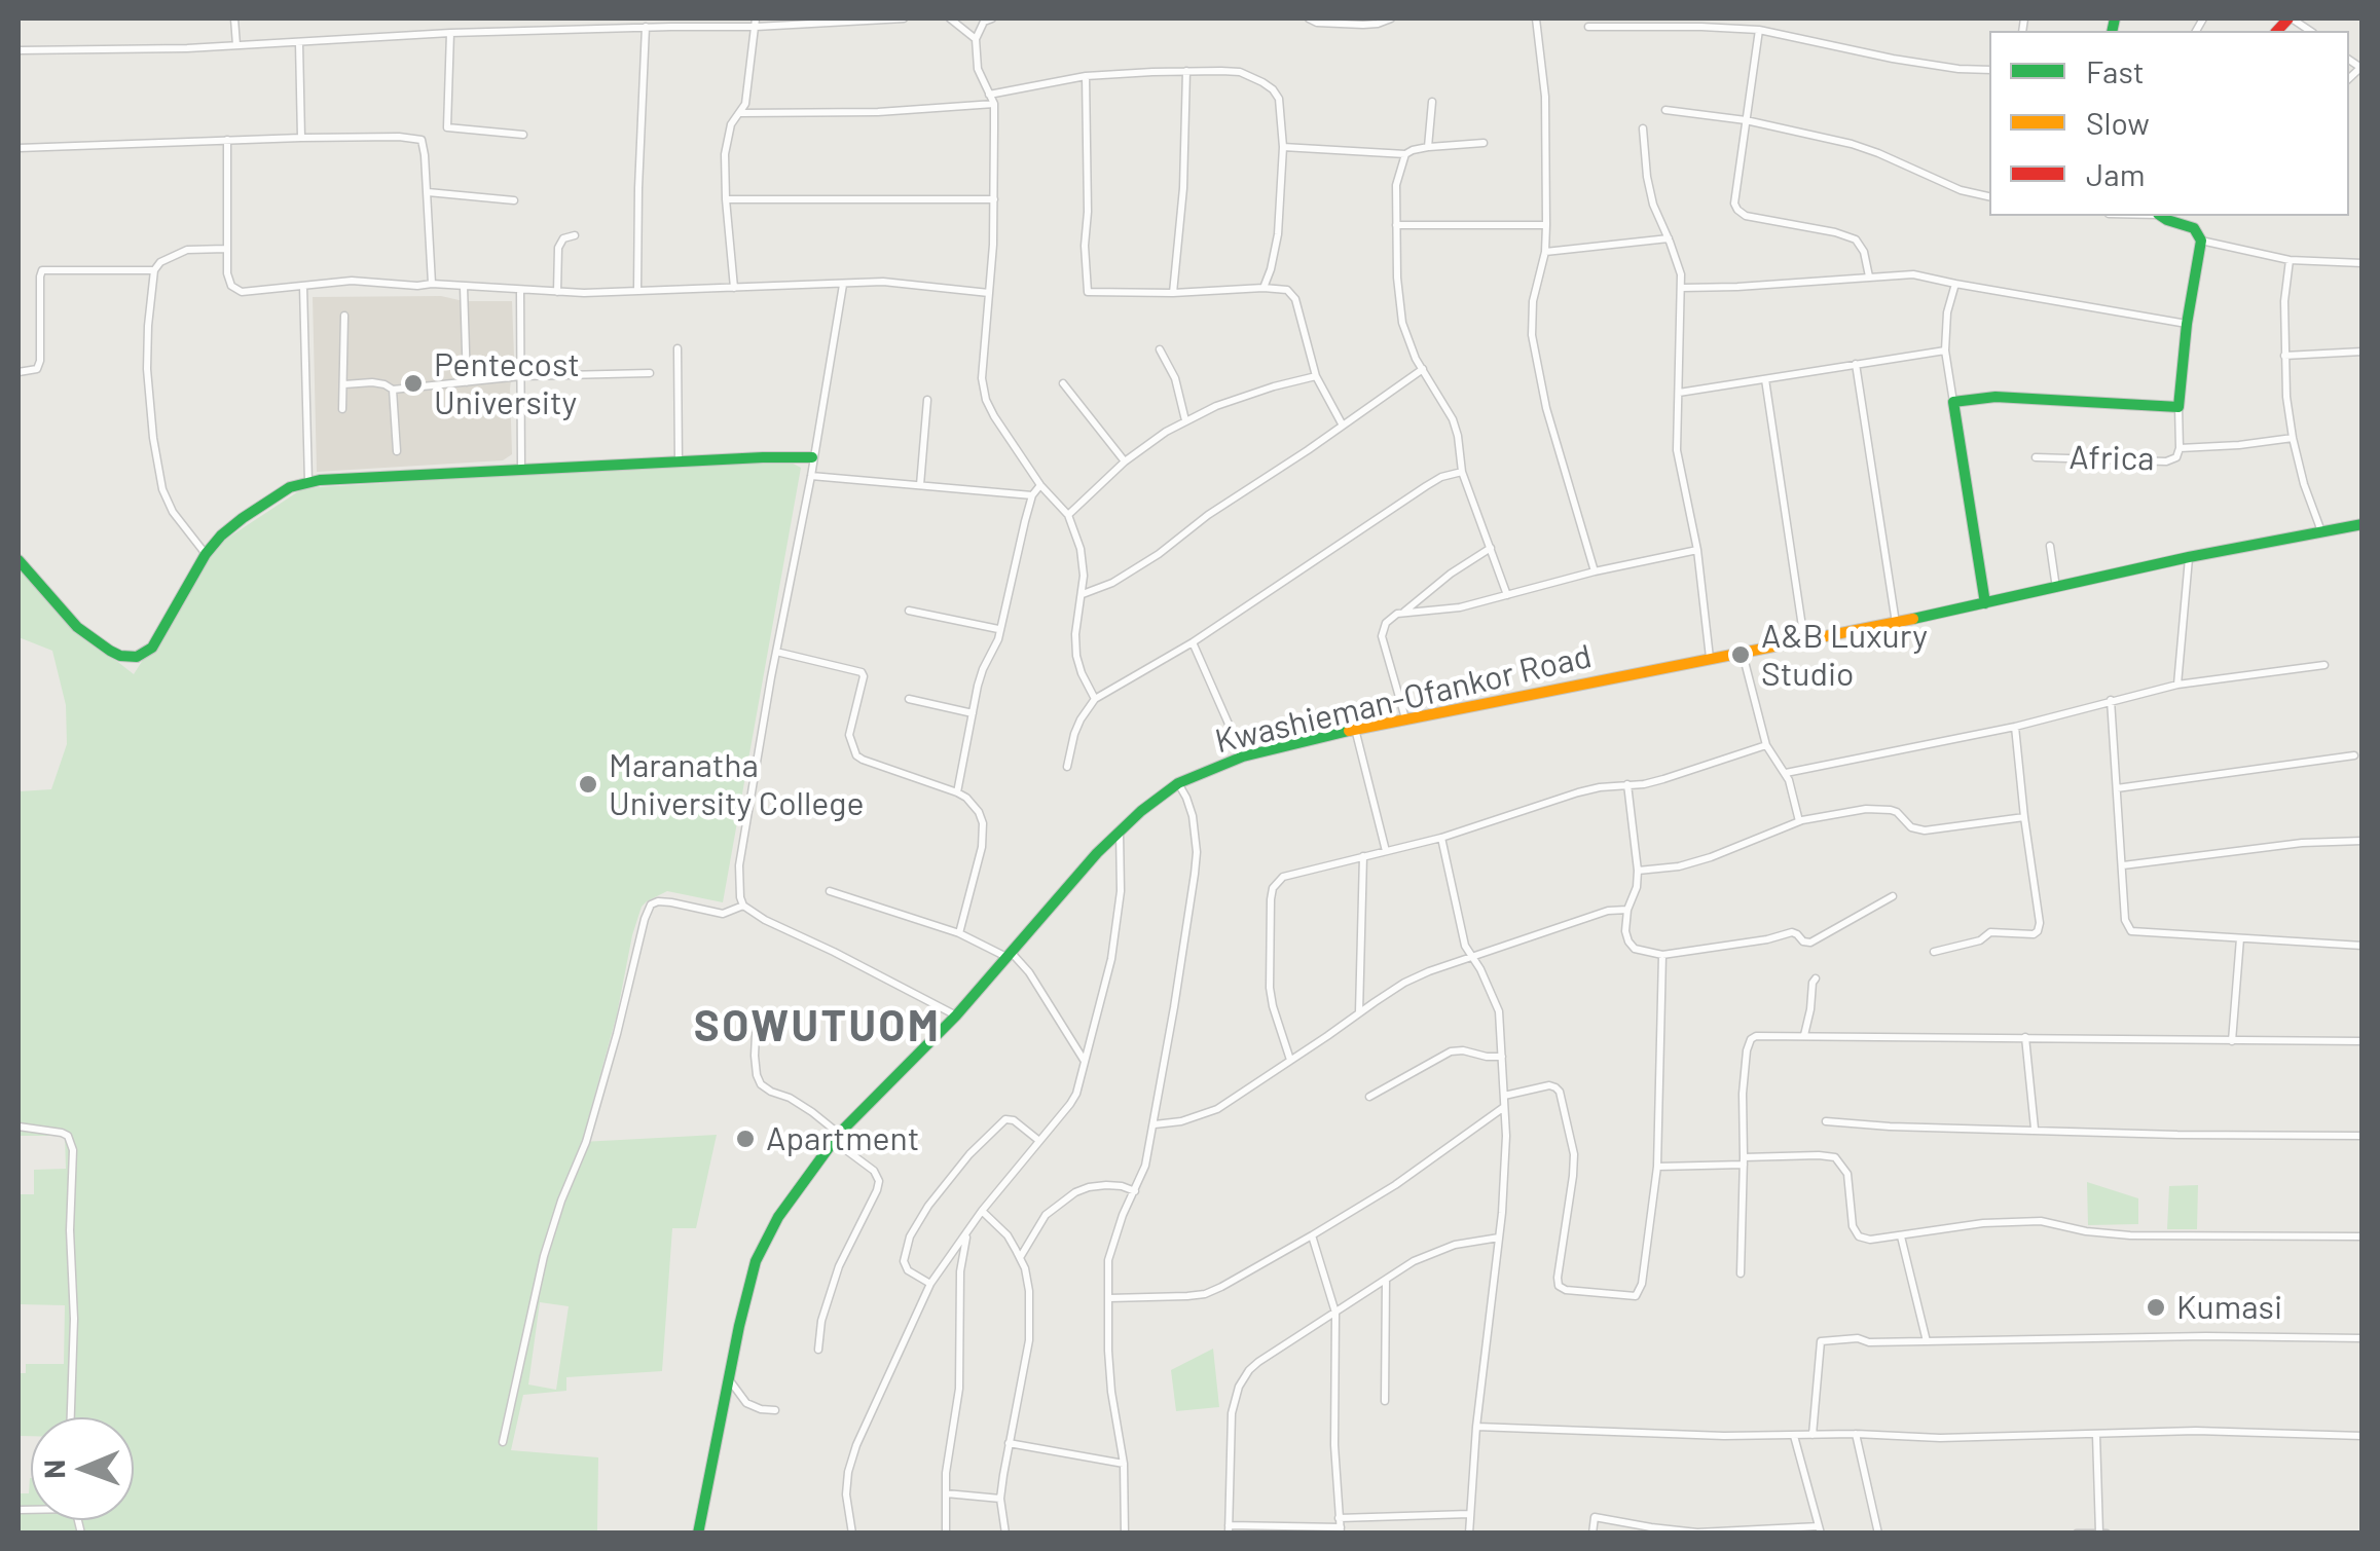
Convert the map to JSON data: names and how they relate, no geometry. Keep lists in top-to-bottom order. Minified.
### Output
{"streets":{"main road":["Kwashieman-Ofankor Road"],"street":["Africa"]},"districts":["SOWUTUOM"],"places":["Pentecost University","A&B Luxury Studio","Maranatha University College","Apartment","Kumasi"],"legend":["Fast","Slow","Jam"],"north":"left"}
